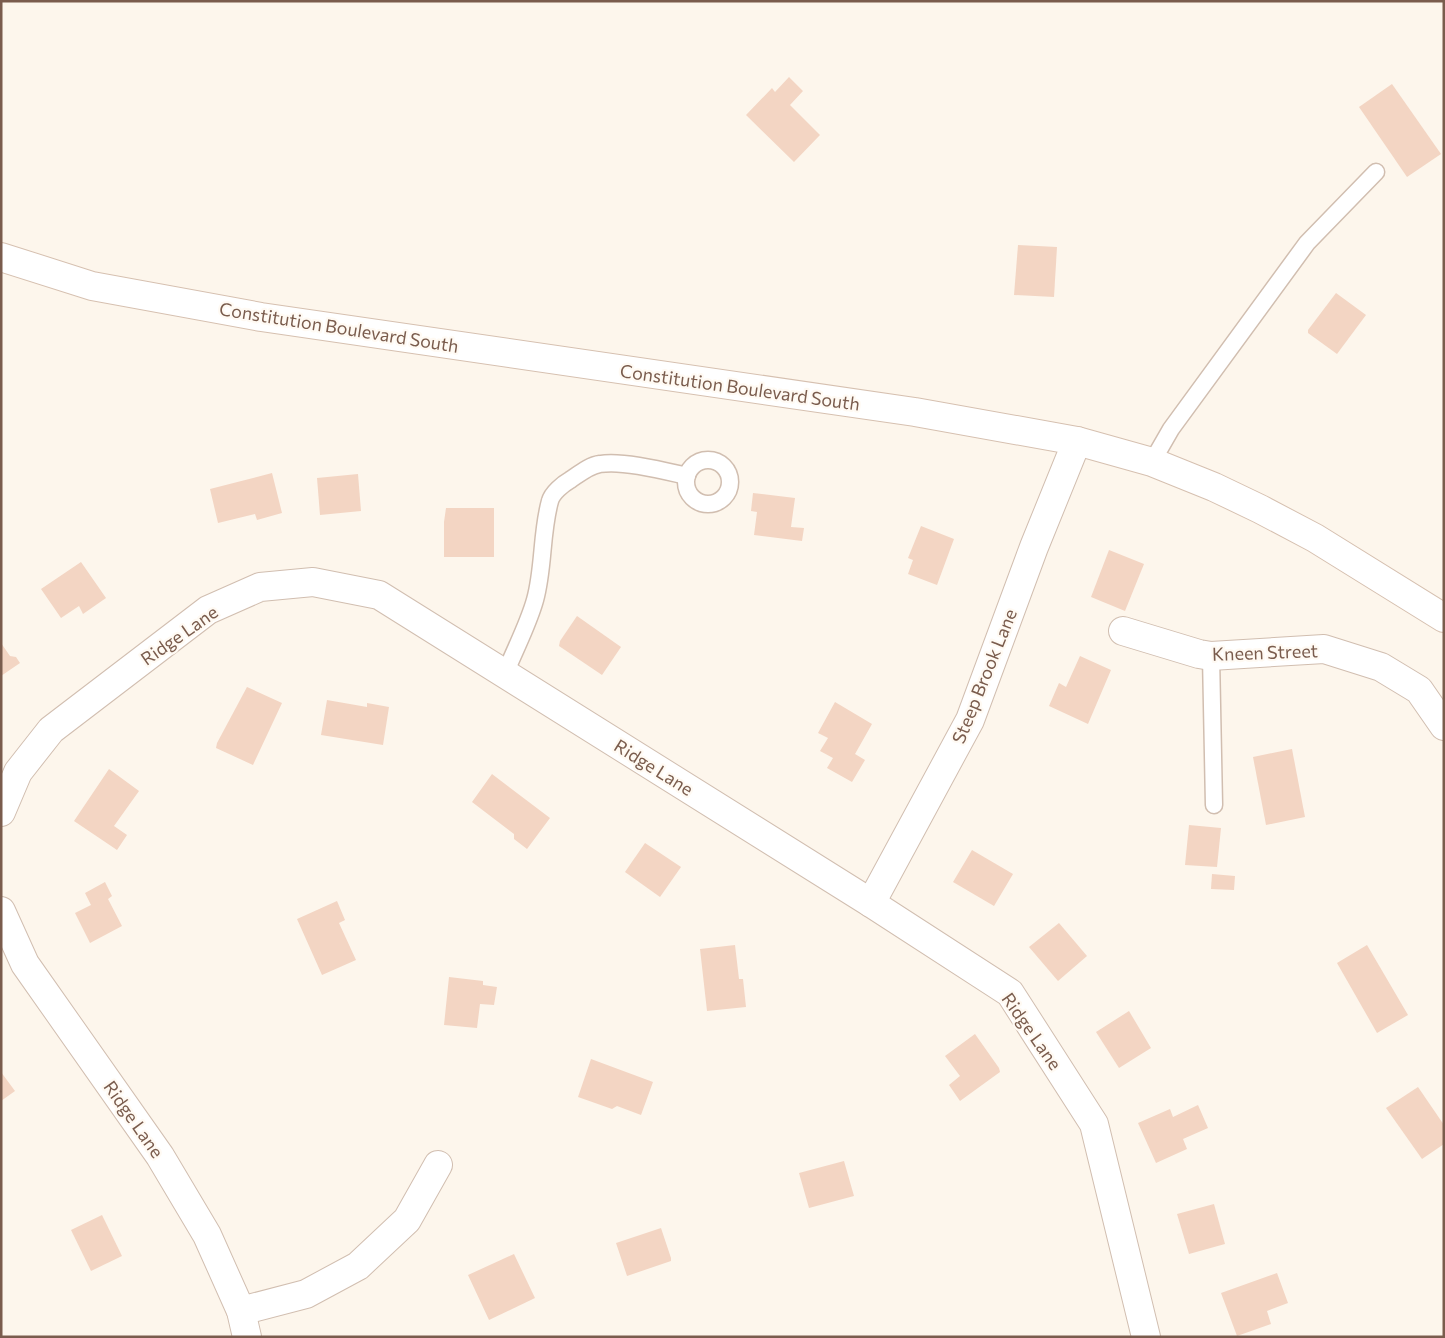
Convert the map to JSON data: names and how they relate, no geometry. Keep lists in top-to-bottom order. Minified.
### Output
{"streets":{"street":["Constitution Boulevard South","Ridge Lane","Kneen Street","Steep Brook Lane"]},"crossings":[["Constitution Boulevard South","Steep Brook Lane"],["Ridge Lane","Steep Brook Lane"]]}
